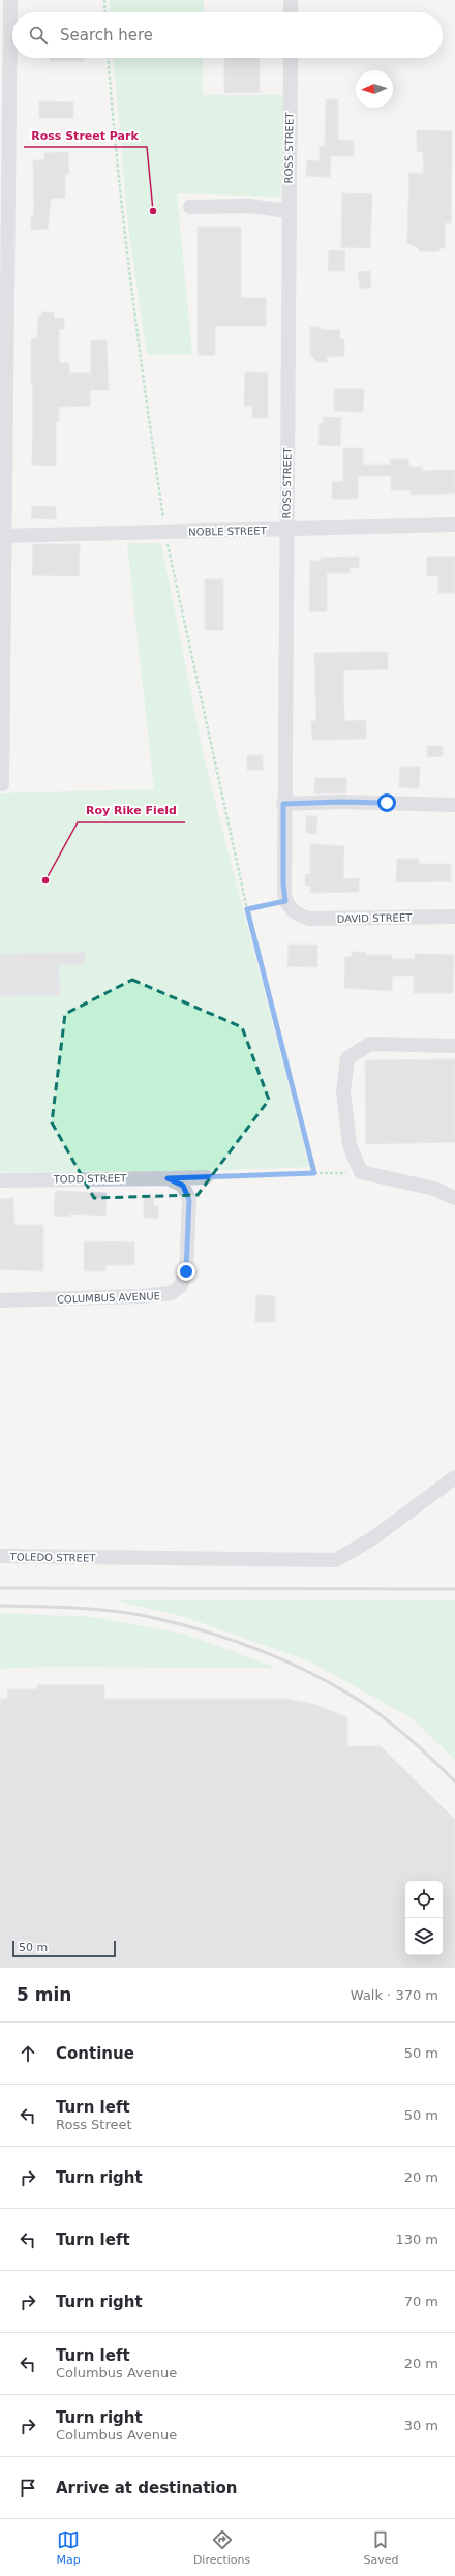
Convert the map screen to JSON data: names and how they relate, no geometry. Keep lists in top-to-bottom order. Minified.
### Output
{"streets":{"street":["ROSS STREET","NOBLE STREET","DAVID STREET","TODD STREET","COLUMBUS AVENUE","TOLEDO STREET"]},"crossings":[["ROSS STREET","NOBLE STREET"],["ROSS STREET","DAVID STREET"],["TODD STREET","COLUMBUS AVENUE"]],"places":["Ross Street Park","Roy Rike Field"],"scale_bar":"50 m","north":"left","page":{"search":"Search here","scale":"50 m","heading":["5 min","Walk · 370 m"],"list":[["Continue","50 m"],["Turn left","Ross Street","50 m"],["Turn right","20 m"],["Turn left","130 m"],["Turn right","70 m"],["Turn left","Columbus Avenue","20 m"],["Turn right","Columbus Avenue","30 m"],"Arrive at destination"],"nav":["Map","Directions","Saved"]}}
